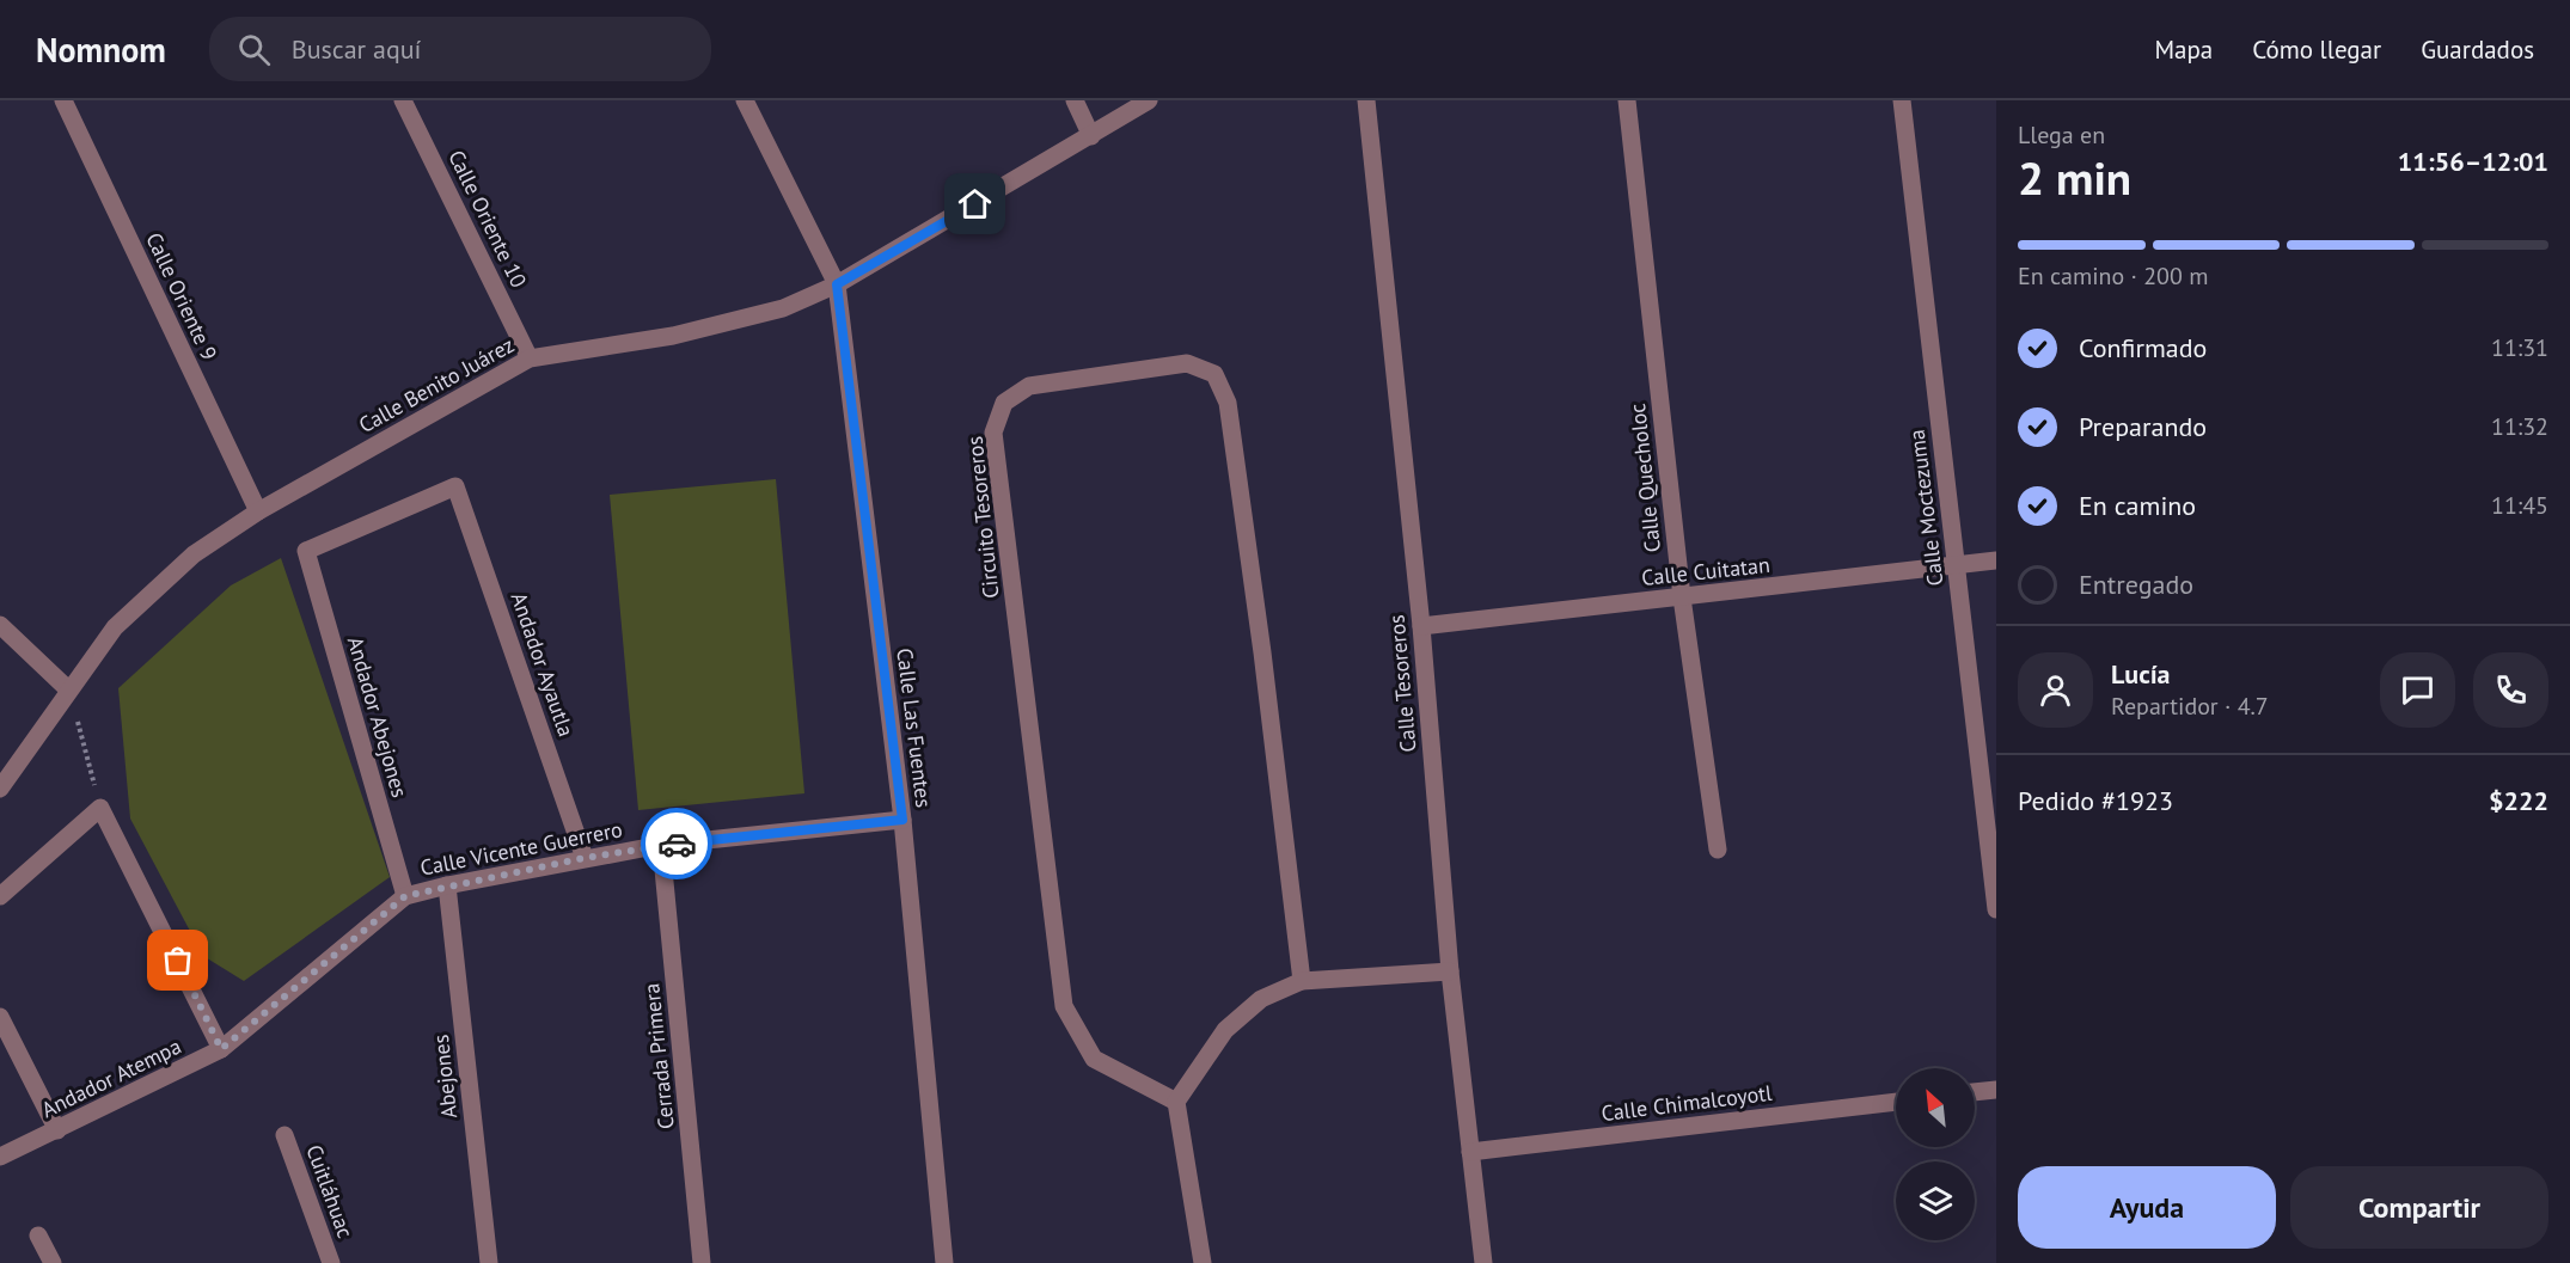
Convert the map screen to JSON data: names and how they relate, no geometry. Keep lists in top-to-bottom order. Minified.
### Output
{"streets":{"street":["Calle Oriente 10","Calle Oriente 9","Calle Benito Juárez","Calle Quecholoc","Calle Moctezuma","Circuito Tesoreros","Calle Cuitatan","Andador Ayautla","Calle Tesoreros","Andador Abejones","Calle Las Fuentes","Calle Vicente Guerrero","Cerrada Primera","Abejones","Andador Atempa","Calle Chimalcoyotl","Cuitláhuac"]},"crossings":[["Calle Oriente 10","Calle Benito Juárez"],["Calle Oriente 9","Calle Benito Juárez"],["Calle Benito Juárez","Calle Las Fuentes"],["Calle Quecholoc","Calle Cuitatan"],["Calle Moctezuma","Calle Cuitatan"],["Calle Cuitatan","Calle Tesoreros"],["Andador Ayautla","Andador Abejones"],["Andador Ayautla","Calle Vicente Guerrero"],["Calle Tesoreros","Calle Chimalcoyotl"],["Andador Abejones","Calle Vicente Guerrero"],["Andador Abejones","Andador Atempa"],["Calle Las Fuentes","Calle Vicente Guerrero"],["Calle Vicente Guerrero","Cerrada Primera"],["Calle Vicente Guerrero","Abejones"],["Calle Vicente Guerrero","Andador Atempa"]],"north":"top left","page":{"header":"Nomnom","search":"Buscar aquí","nav":["Mapa","Cómo llegar","Guardados"],"heading":["2 min","Llega en","11:56–12:01"],"panel":["Lucía","Repartidor · 4.7","Pedido #1923","$222"],"bar":"En camino · 200 m","list":[["Confirmado","11:31"],["Preparando","11:32"],["En camino","11:45"],"Entregado"],"buttons":["Ayuda","Compartir"]}}
